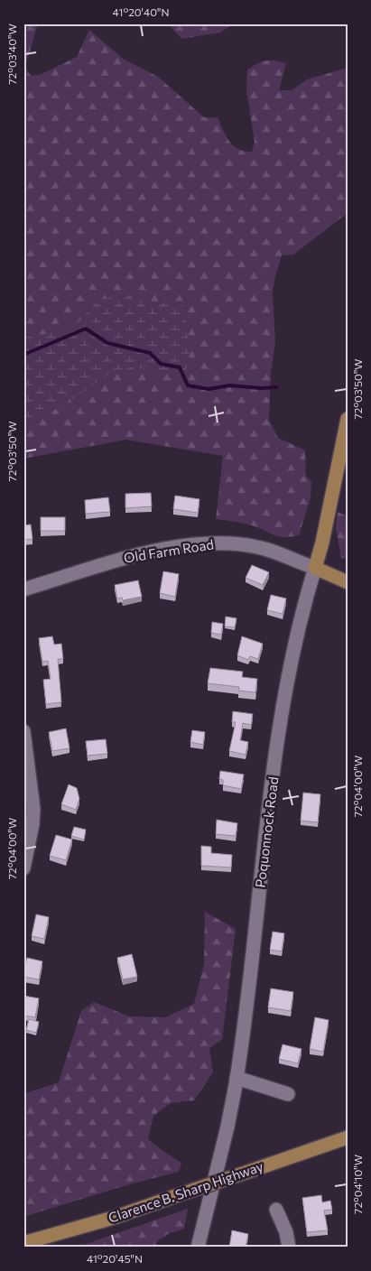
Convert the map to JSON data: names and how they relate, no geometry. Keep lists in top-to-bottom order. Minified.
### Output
{"streets":{"main road":["Poquonnock Road","Clarence B. Sharp Highway"],"street":["Old Farm Road"]},"crossings":[["Old Farm Road","Poquonnock Road"]],"coordinates":["41°20'40\"N","72°03'40\"W","72°03'50\"W","72°04'00\"W","72°04'10\"W","41°20'45\"N"]}
